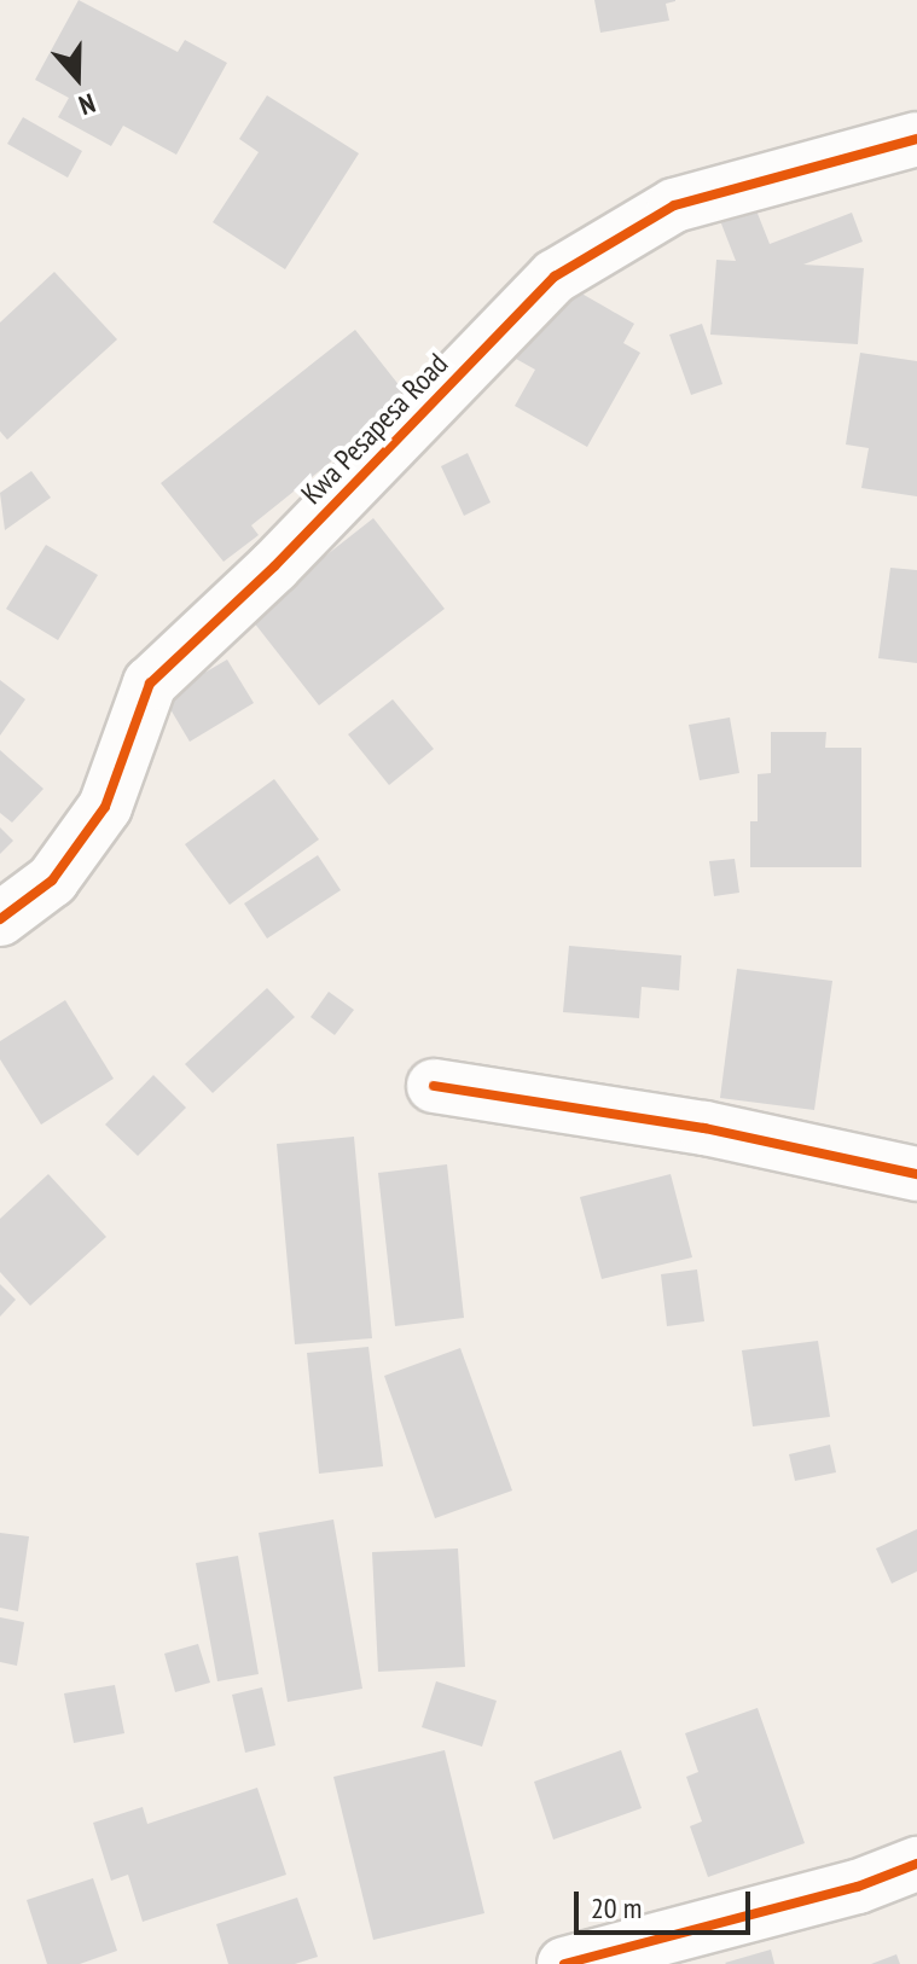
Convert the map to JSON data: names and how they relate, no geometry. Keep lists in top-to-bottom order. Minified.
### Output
{"streets":{"street":["Kwa Pesapesa Road"]},"scale_bar":"20 m","north":"bottom"}
